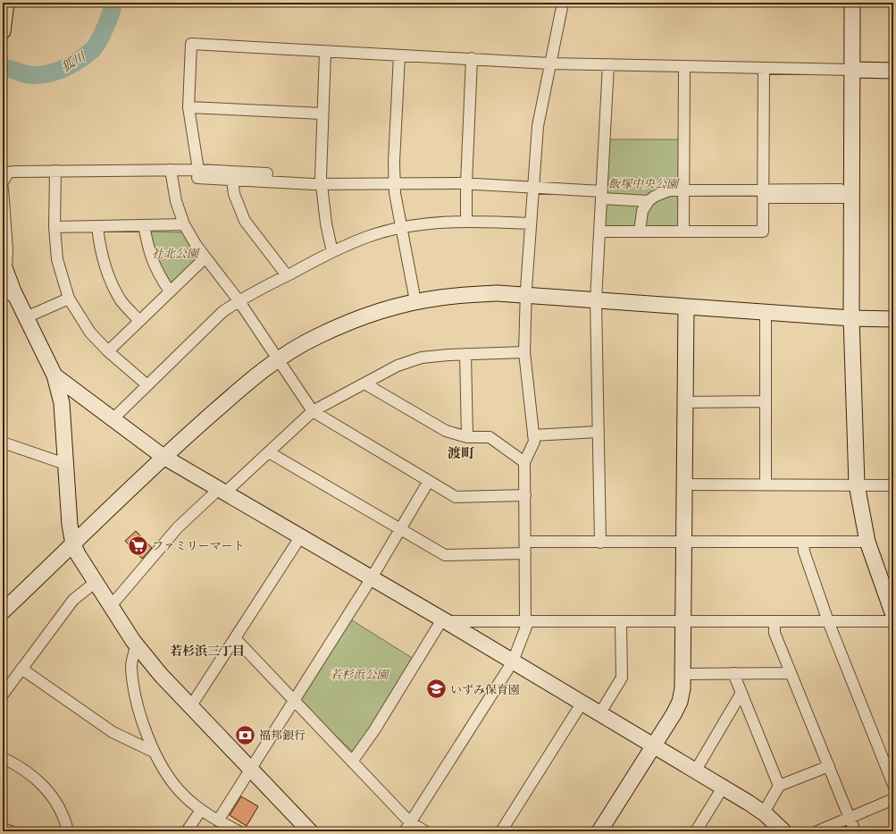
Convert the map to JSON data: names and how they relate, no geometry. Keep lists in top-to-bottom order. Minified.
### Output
{"districts":["渡町","若杉浜三丁目"],"water":["狐川"],"parks":["飯塚中央公園","社北公園","若杉浜公園"],"places":{"supermarket":["ファミリーマート"],"school or university":["いずみ保育園"],"bank":["福邦銀行"]}}
